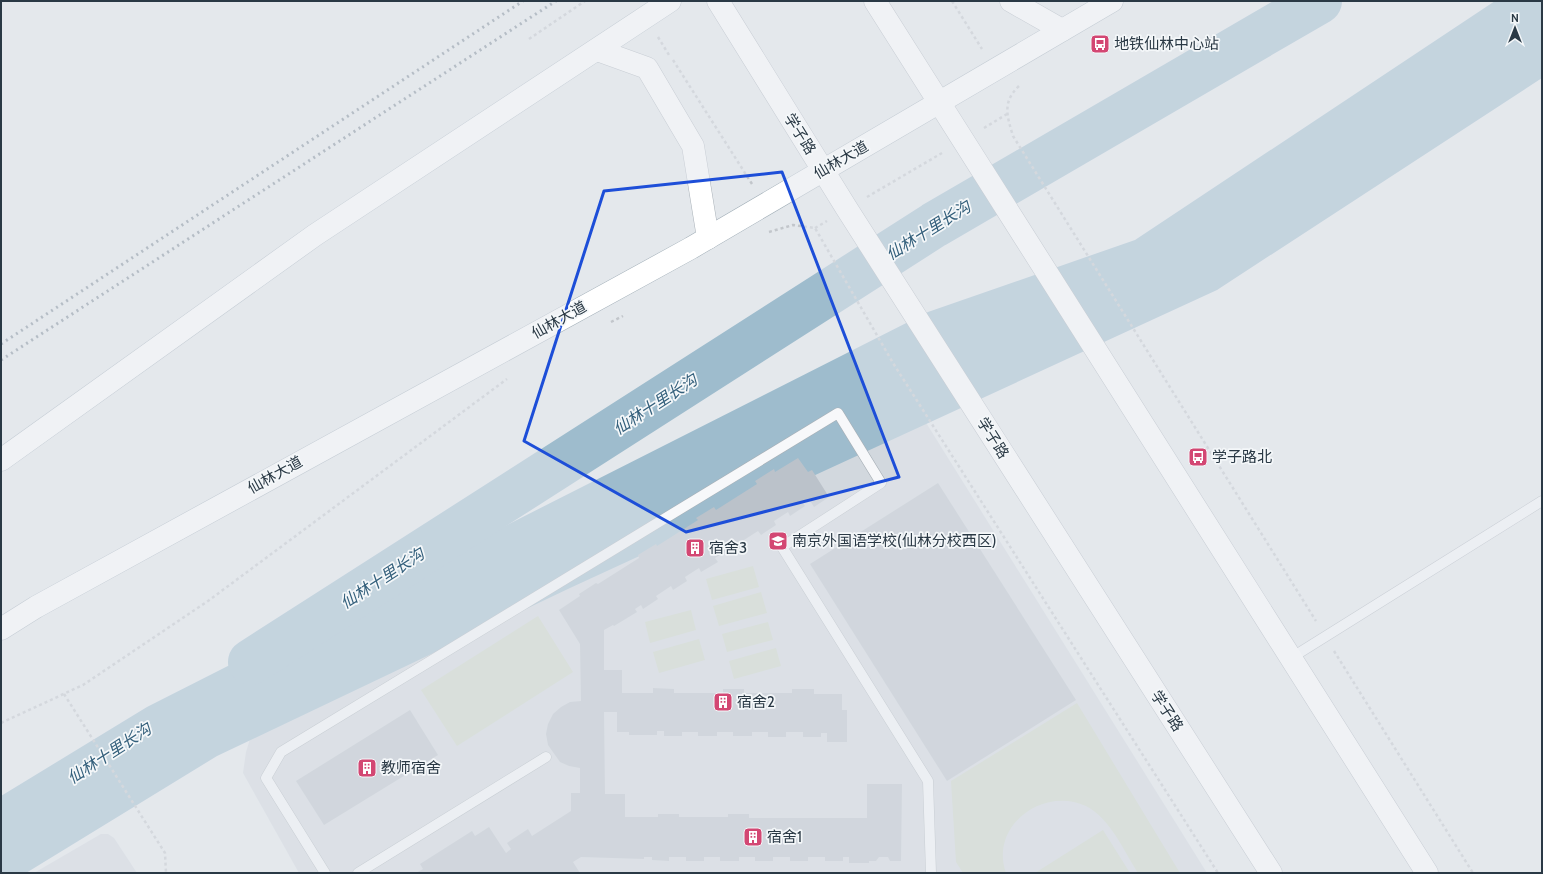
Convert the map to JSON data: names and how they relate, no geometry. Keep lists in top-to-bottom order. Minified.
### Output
{"streets":{"main road":["学子路","仙林大道"]},"crossings":[["学子路","仙林大道"]],"water":["仙林十里长沟"],"places":{"bus stop":["地铁仙林中心站","学子路北"],"school or university":["南京外国语学校(仙林分校西区)"],"building":["宿舍3","宿舍2","教师宿舍","宿舍1"]},"north":"top"}
